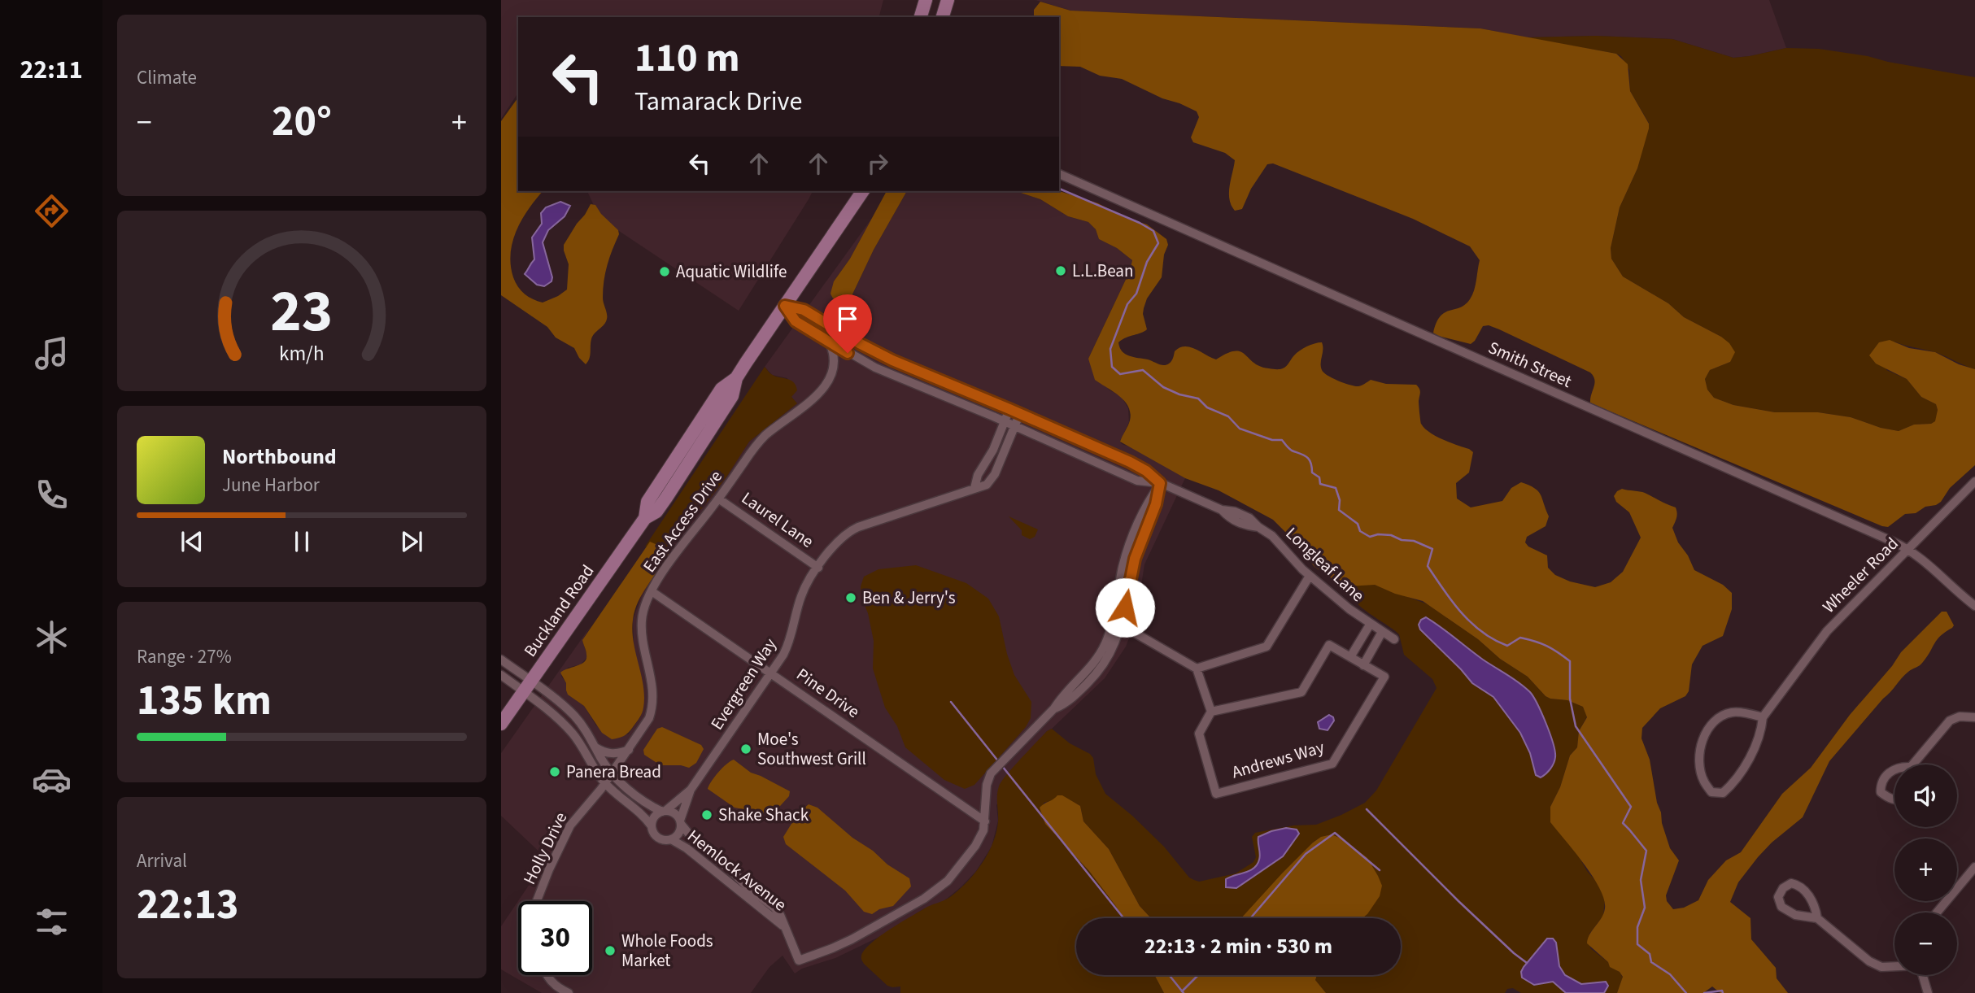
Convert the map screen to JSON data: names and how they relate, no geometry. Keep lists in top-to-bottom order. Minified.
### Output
{"streets":{"main road":["Buckland Road"],"street":["Smith Street","Laurel Lane","East Access Drive","Longleaf Lane","Wheeler Road","Evergreen Way","Pine Drive","Andrews Way","Holly Drive","Hemlock Avenue"]},"crossings":[["Smith Street","Wheeler Road"],["Laurel Lane","East Access Drive"],["Laurel Lane","Evergreen Way"],["East Access Drive","Pine Drive"],["East Access Drive","Holly Drive"],["Longleaf Lane","Andrews Way"],["Evergreen Way","Pine Drive"],["Evergreen Way","Hemlock Avenue"],["Pine Drive","Hemlock Avenue"]],"places":["L.L.Bean","Aquatic Wildlife","Ben & Jerry's","Moe's Southwest Grill","Panera Bread","Shake Shack","Whole Foods Market"],"page":{"tabs":"22:11","tile":["Climate",["Range · 27%","135 km"],["Arrival","22:13"]],"turn":["110 m","Tamarack Drive"],"heat":["−","20°","+"],"song":["Northbound","June Harbor"],"map_buttons":["+","−"],"limit":"30","trip":"22:13 · 2 min · 530 m","gauge":["23","km/h"]}}
